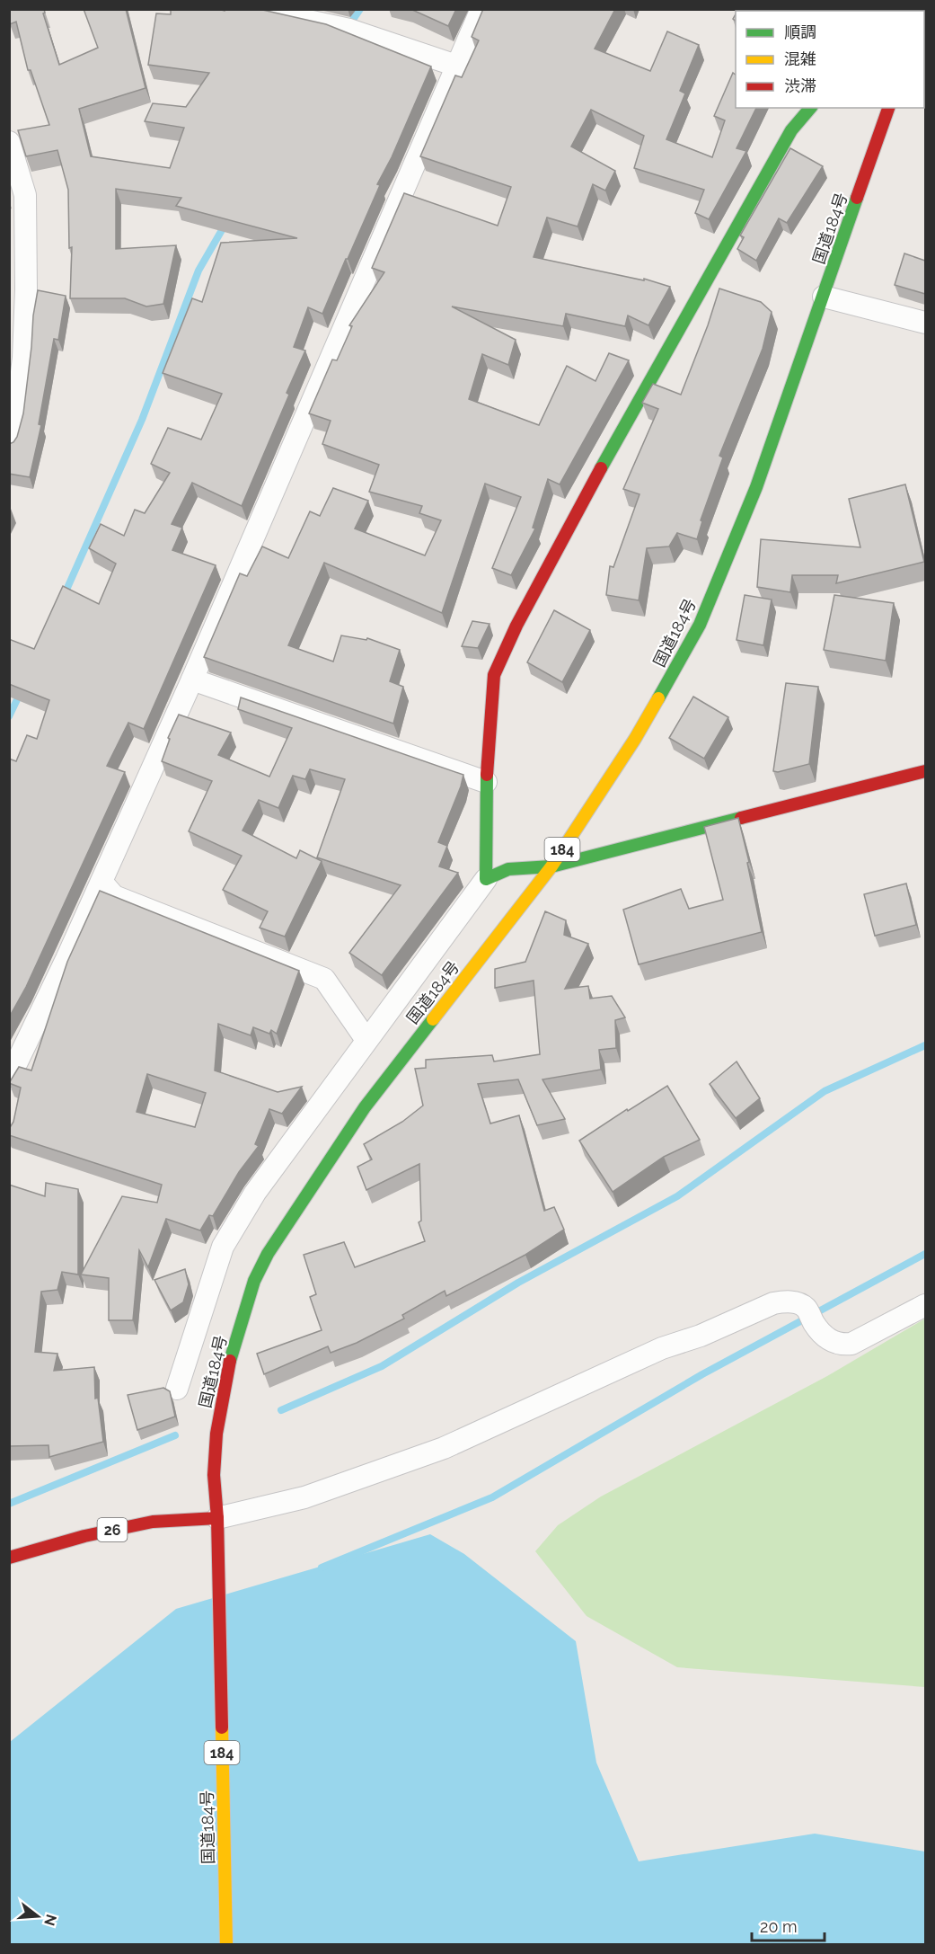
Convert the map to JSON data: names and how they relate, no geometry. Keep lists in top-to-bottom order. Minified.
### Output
{"streets":{"main road":["国道184号","184","26"]},"crossings":[["国道184号","26"]],"legend":["順調","混雑","渋滞"],"scale_bar":"20 m","north":"right"}
